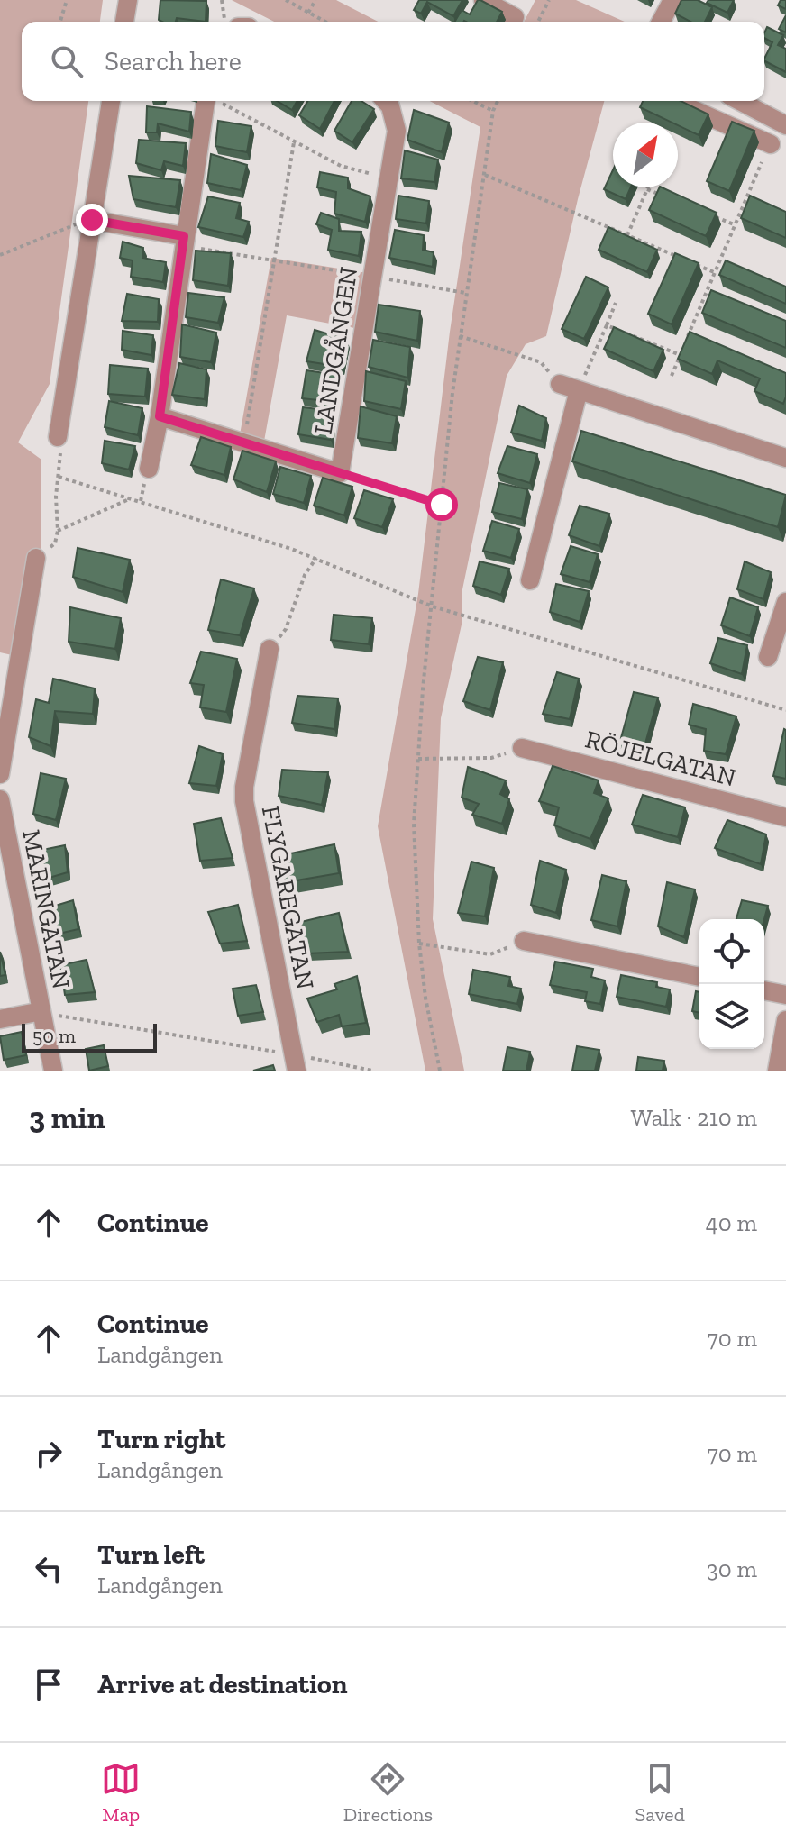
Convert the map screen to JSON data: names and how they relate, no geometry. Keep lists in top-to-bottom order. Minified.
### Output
{"streets":{"street":["LANDGÅNGEN","RÖJELGATAN","FLYGAREGATAN","MARINGATAN"]},"scale_bar":"50 m","north":"top right","page":{"search":"Search here","scale":"50 m","heading":["3 min","Walk · 210 m"],"list":[["Continue","40 m"],["Continue","Landgången","70 m"],["Turn right","Landgången","70 m"],["Turn left","Landgången","30 m"],"Arrive at destination"],"nav":["Map","Directions","Saved"]}}
